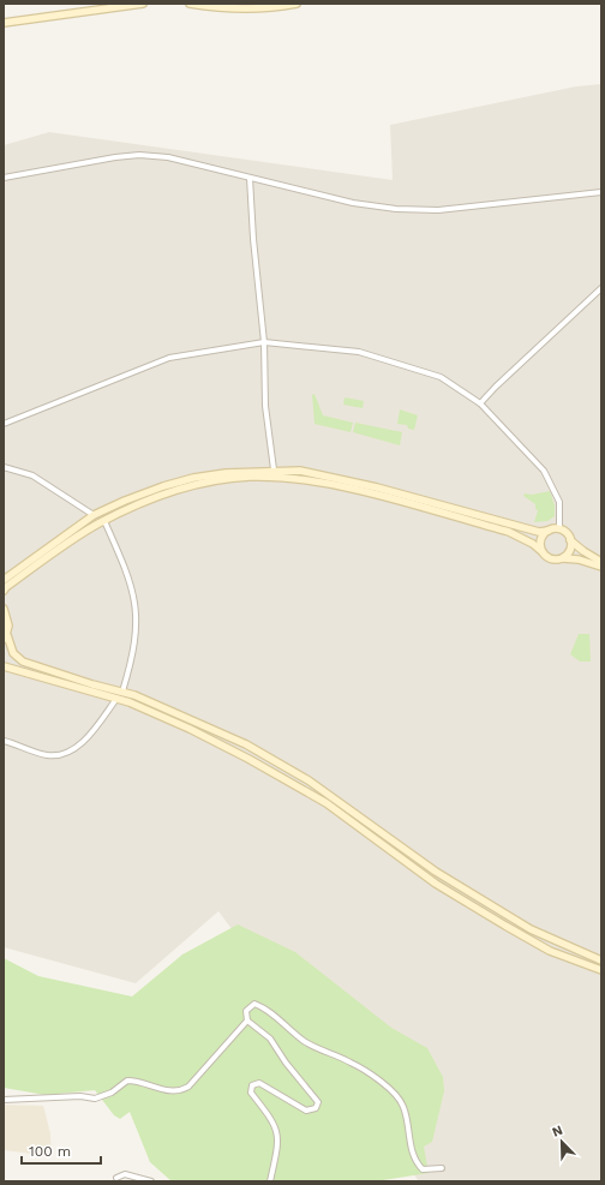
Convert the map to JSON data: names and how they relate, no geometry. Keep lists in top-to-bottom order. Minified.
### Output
{"scale_bar":"100 m","north":"top left"}
